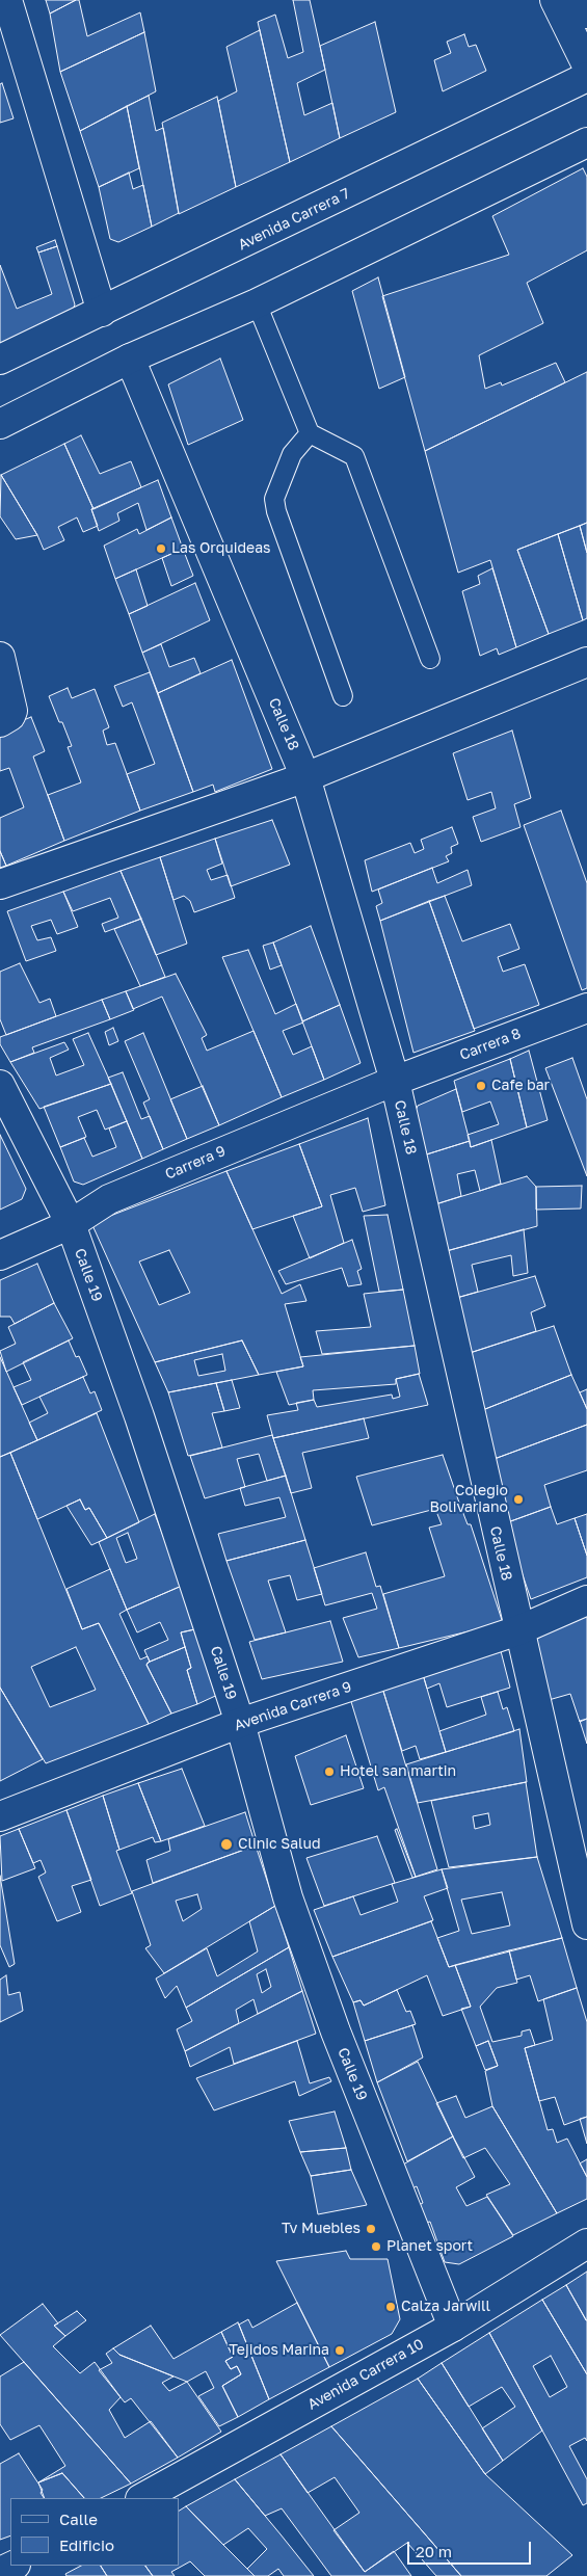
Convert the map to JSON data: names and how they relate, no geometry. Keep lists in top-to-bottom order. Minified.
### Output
{"streets":{"street":["Avenida Carrera 7","Calle 18","Carrera 8","Carrera 9","Calle 19","Avenida Carrera 9","Avenida Carrera 10"]},"crossings":[["Calle 18","Carrera 8"],["Calle 18","Carrera 9"],["Calle 18","Avenida Carrera 9"],["Carrera 8","Carrera 9"],["Carrera 9","Calle 19"],["Calle 19","Avenida Carrera 9"],["Calle 19","Avenida Carrera 10"]],"places":["Las Orquideas","Cafe bar","Colegio Bolivariano","Hotel san martin","Clinic Salud","Tv Muebles","Planet sport","Calza Jarwill","Tejidos Marina"],"legend":["Calle","Edificio"],"scale_bar":"20 m"}
